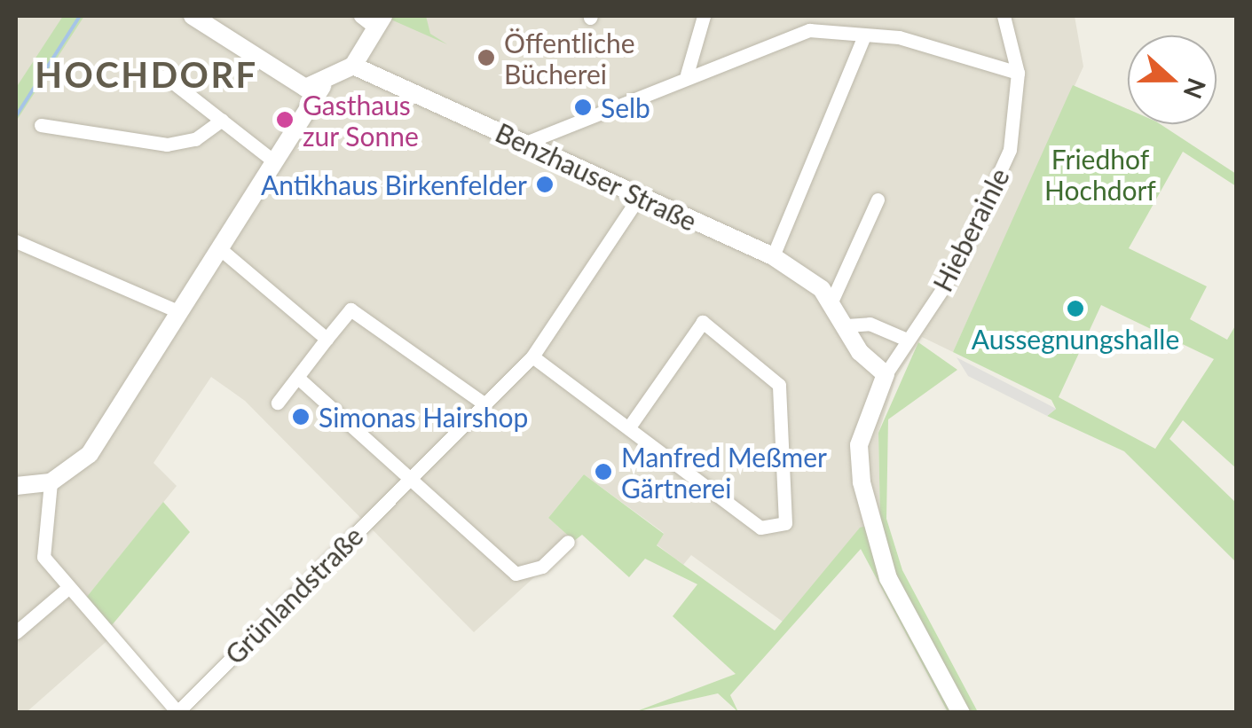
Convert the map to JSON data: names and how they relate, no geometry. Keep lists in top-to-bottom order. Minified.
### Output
{"streets":{"street":["Benzhauser Straße","Hieberainle","Grünlandstraße"]},"crossings":[["Benzhauser Straße","Hieberainle"],["Benzhauser Straße","Grünlandstraße"]],"districts":["HOCHDORF"],"parks":["Friedhof Hochdorf"],"places":["Öffentliche Bücherei","Selb","Gasthaus zur Sonne","Antikhaus Birkenfelder","Aussegnungshalle","Simonas Hairshop","Manfred Meßmer Gärtnerei"],"north":"right"}
